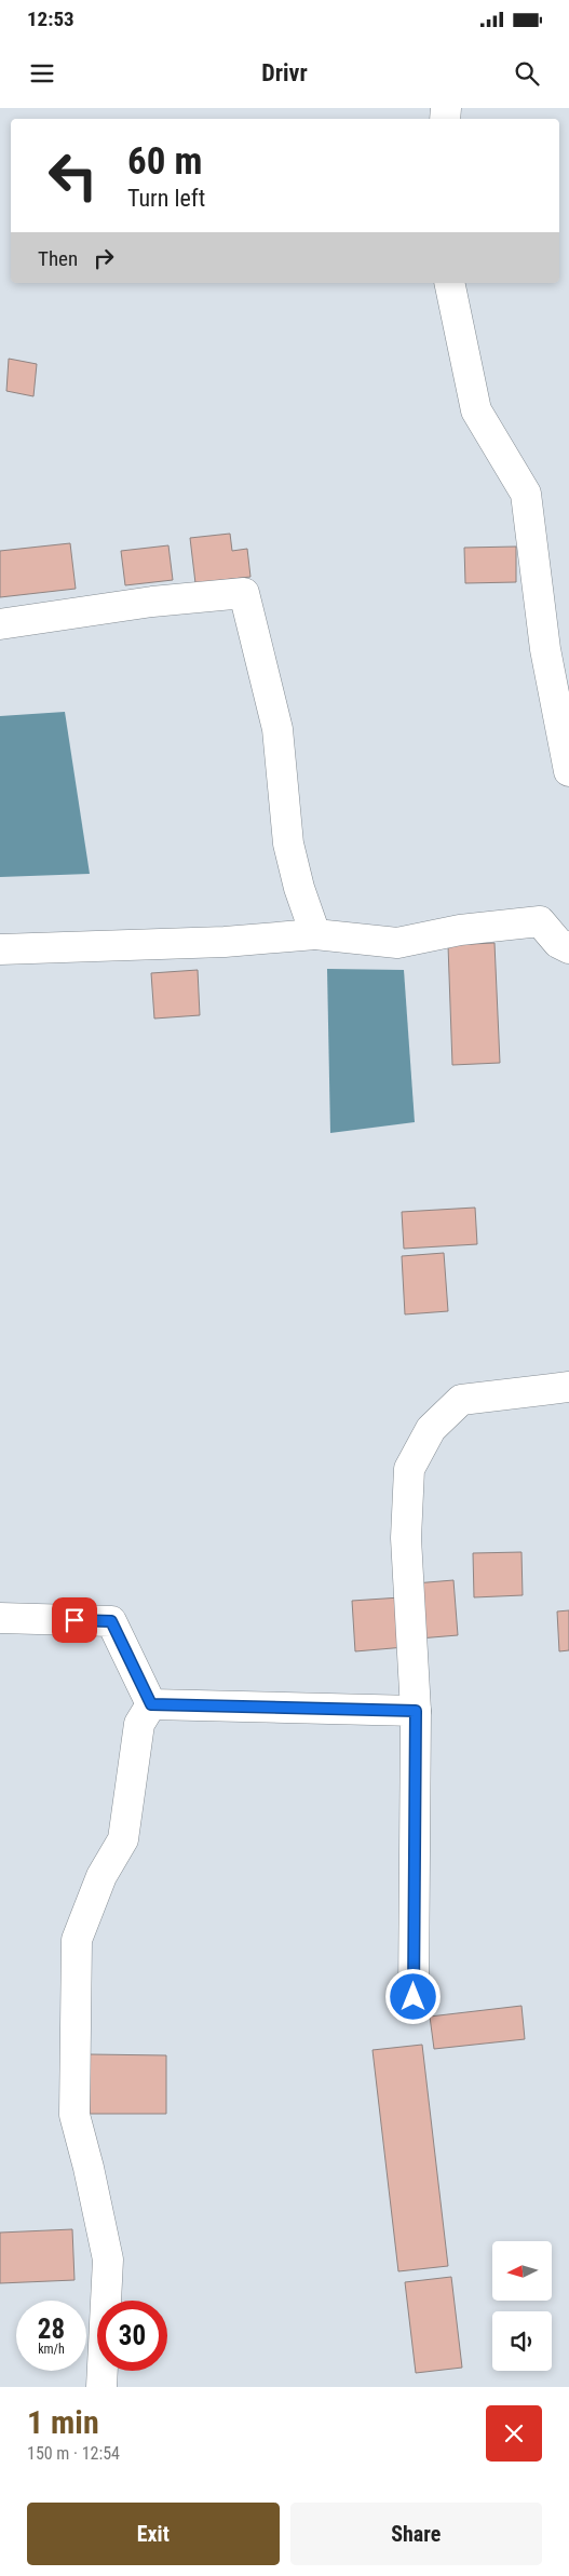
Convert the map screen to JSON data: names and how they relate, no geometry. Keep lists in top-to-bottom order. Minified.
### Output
{"north":"left","page":{"status":"12:53","header":"Drivr","turn":["60 m","Turn left"],"then":"Then","speed":"28 km/h","limit":"30","heading":["1 min","150 m · 12:54"],"buttons":["Exit","Share"]}}
